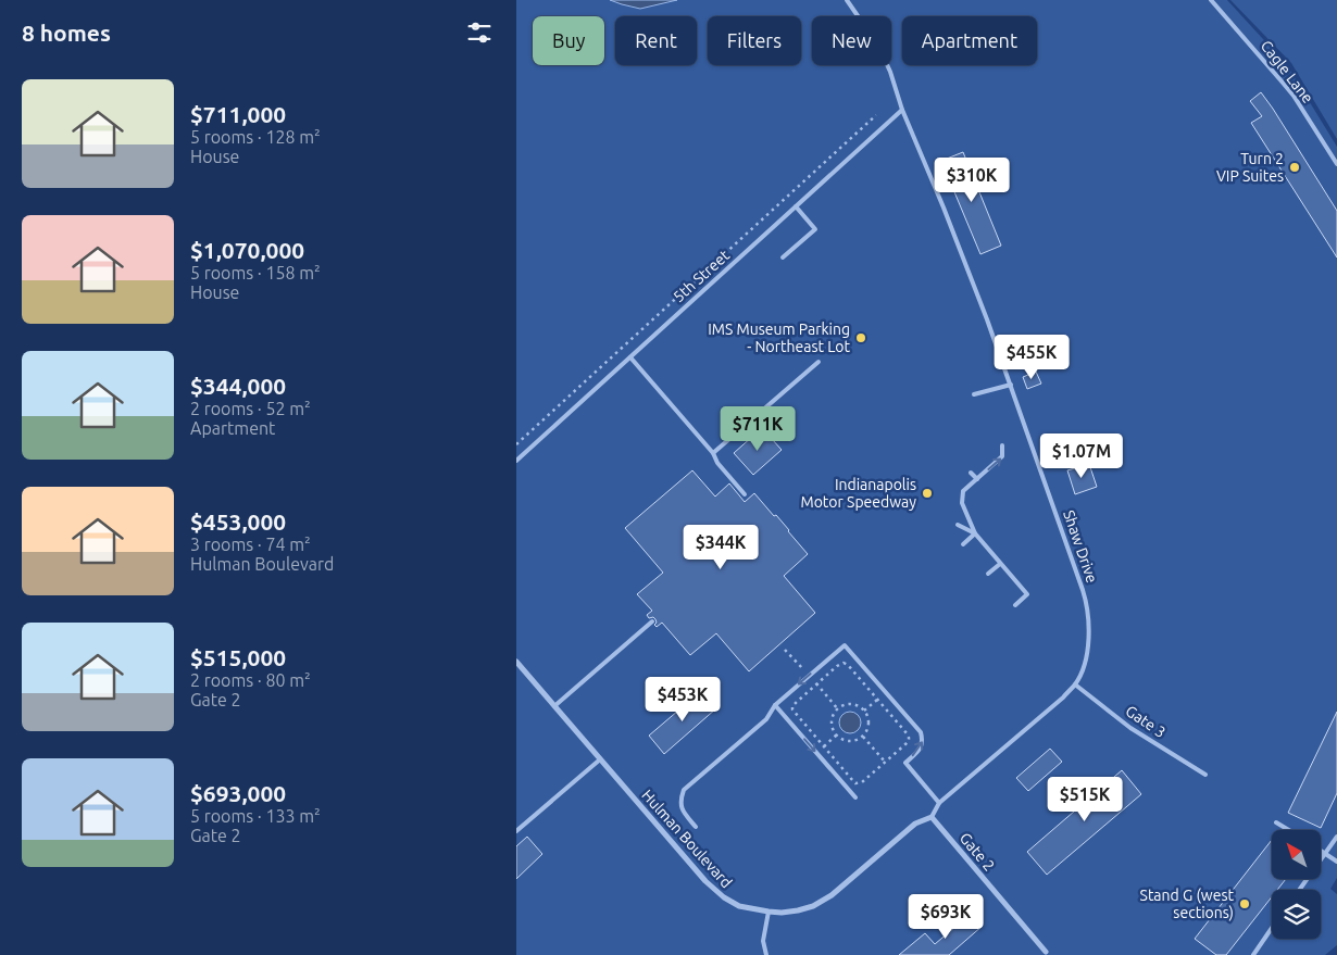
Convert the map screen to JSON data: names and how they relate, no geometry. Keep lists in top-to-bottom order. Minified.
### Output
{"streets":{"street":["Hulman Boulevard","Gate 2"],"lane":["Cagle Lane","5th Street","Shaw Drive","Gate 3"]},"crossings":[["5th Street","Shaw Drive"],["Shaw Drive","Gate 3"],["Shaw Drive","Hulman Boulevard"],["Shaw Drive","Gate 2"],["Hulman Boulevard","Gate 2"]],"places":["Turn 2 VIP Suites","IMS Museum Parking - Northeast Lot","Indianapolis Motor Speedway","Stand G (west sections)"],"north":"top left","page":{"heading":"8 homes","chip":["Buy","Rent","Filters","New","Apartment"],"list":[{"name":"$711,000","note":"5 rooms · 128 m² · House"},{"name":"$1,070,000","note":"5 rooms · 158 m² · House"},{"name":"$344,000","note":"2 rooms · 52 m² · Apartment"},{"name":"$453,000","note":"3 rooms · 74 m² · Hulman Boulevard"},{"name":"$515,000","note":"2 rooms · 80 m² · Gate 2"},{"name":"$693,000","note":"5 rooms · 133 m² · Gate 2"}],"price":["$310K","$455K","$711K","$1.07M","$344K","$453K","$515K","$693K"]}}
